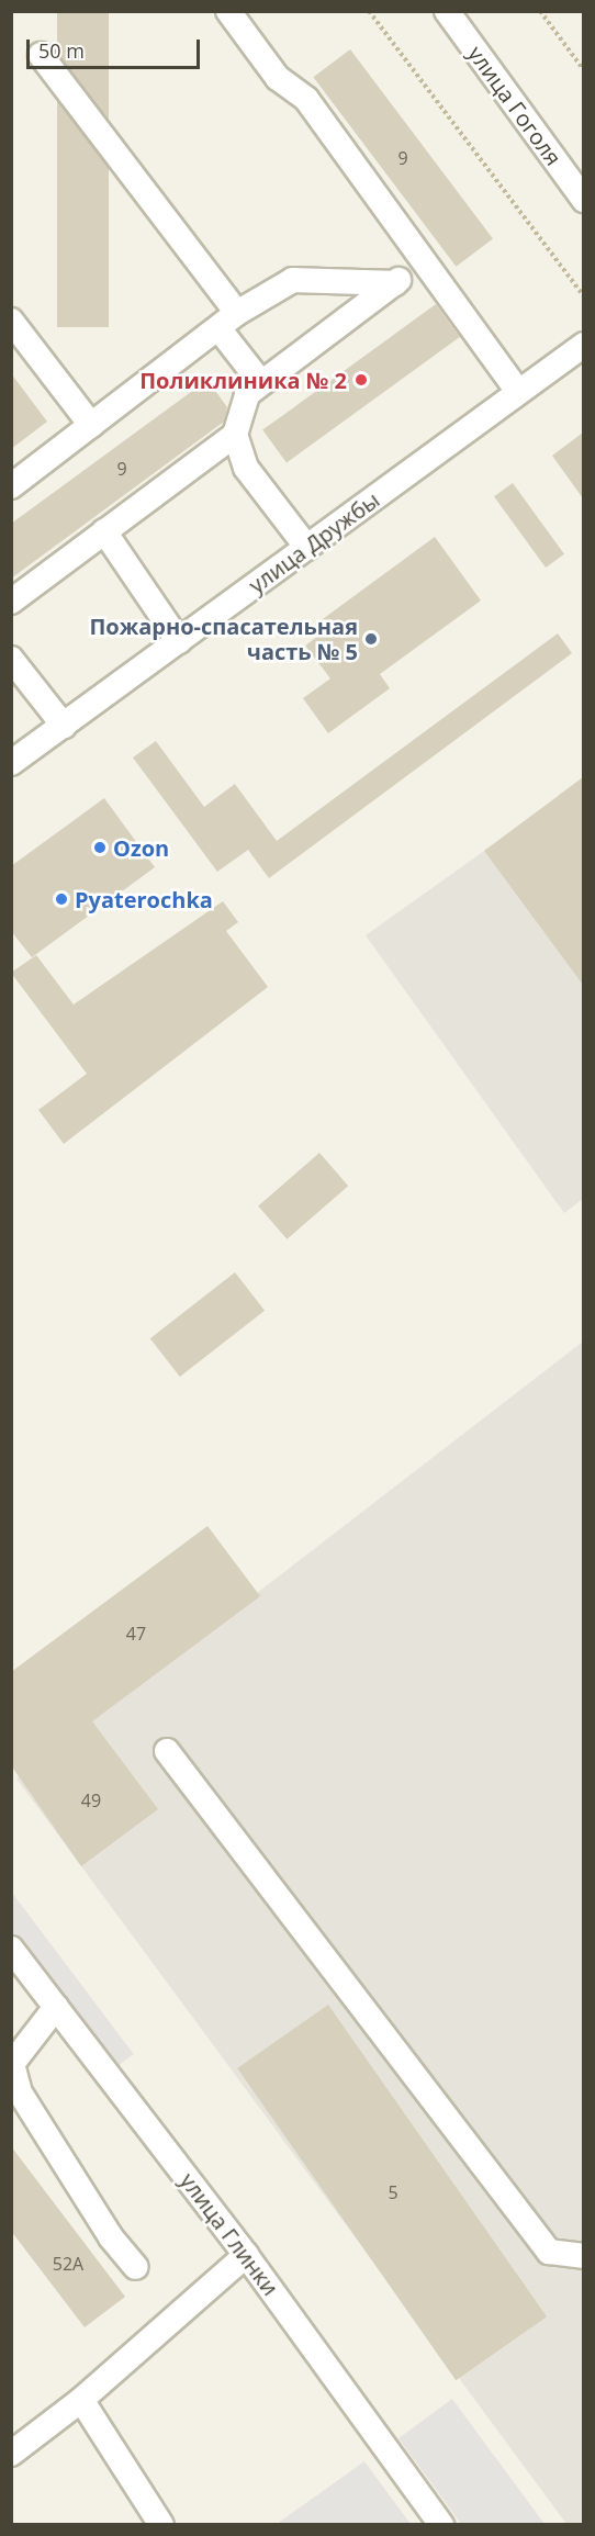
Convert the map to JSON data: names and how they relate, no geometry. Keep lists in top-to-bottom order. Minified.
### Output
{"streets":{"street":["улица Гоголя","улица Дружбы","улица Глинки"]},"places":["Поликлиника № 2","Пожарно-спасательная часть № 5","Ozon","Pyaterochka"],"house_numbers":["9","9","47","49","5","52А"],"scale_bar":"50 m"}
